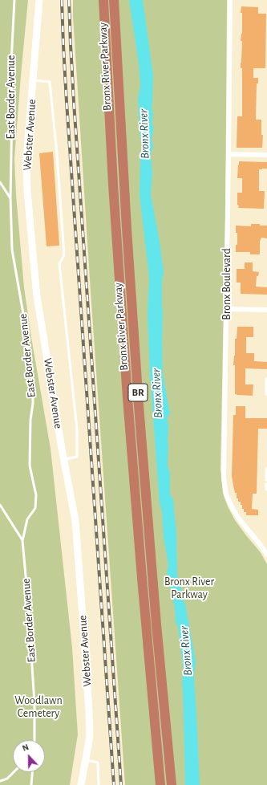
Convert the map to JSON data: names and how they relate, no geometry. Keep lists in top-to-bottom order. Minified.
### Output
{"streets":{"highway":["Bronx River Parkway","BR"],"main road":["Webster Avenue"],"street":["Bronx Boulevard"],"lane":["East Border Avenue"]},"water":["Bronx River"],"parks":["Bronx River Parkway","Woodlawn Cemetery"],"north":"top"}
